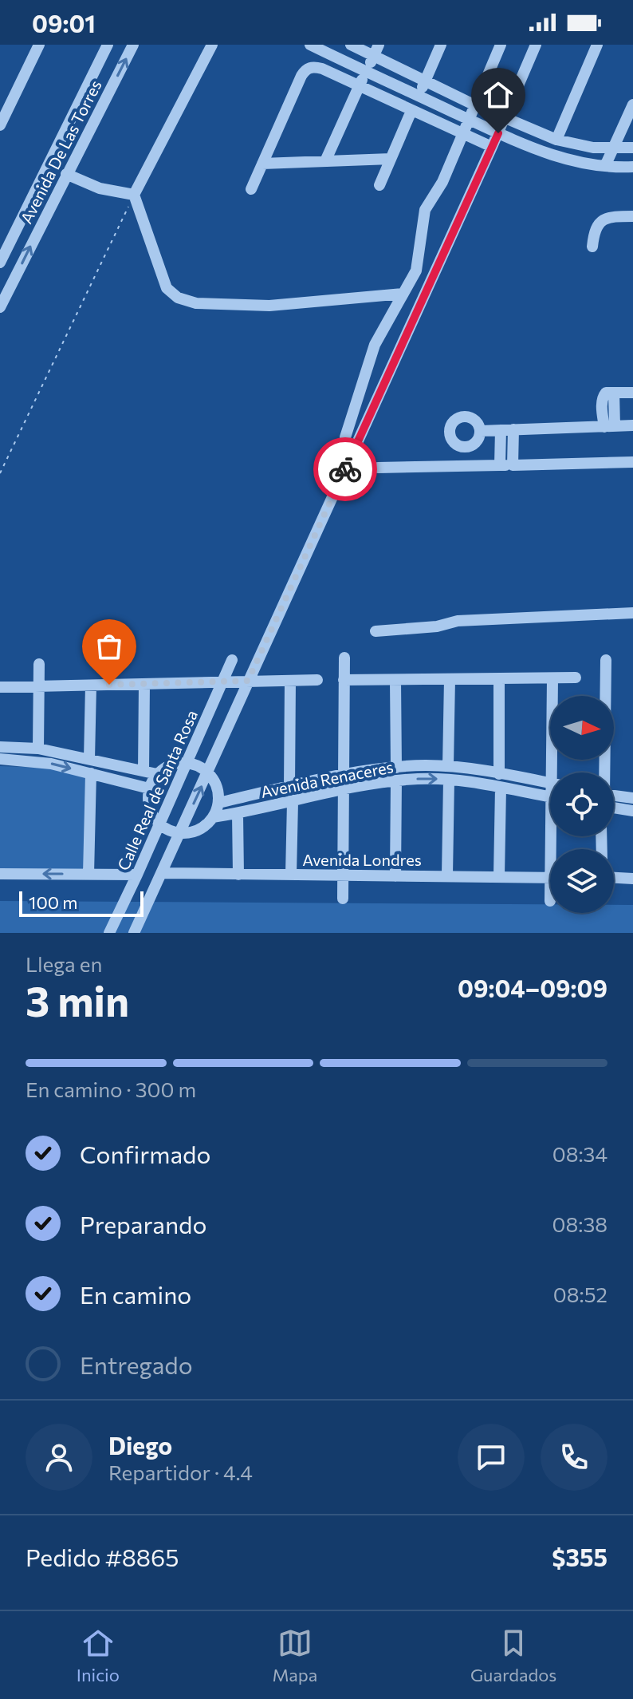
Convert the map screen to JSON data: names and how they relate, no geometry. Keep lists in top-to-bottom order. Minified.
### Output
{"streets":{"street":["Avenida De Las Torres","Avenida Renaceres","Calle Real de Santa Rosa","Avenida Londres"]},"scale_bar":"100 m","north":"right","page":{"status":"09:01","scale":"100 m","heading":["3 min","Llega en","09:04–09:09"],"panel":["Diego","Repartidor · 4.4","Pedido #8865","$355"],"bar":"En camino · 300 m","list":[["Confirmado","08:34"],["Preparando","08:38"],["En camino","08:52"],"Entregado"],"tabs":["Inicio","Mapa","Guardados"]}}
